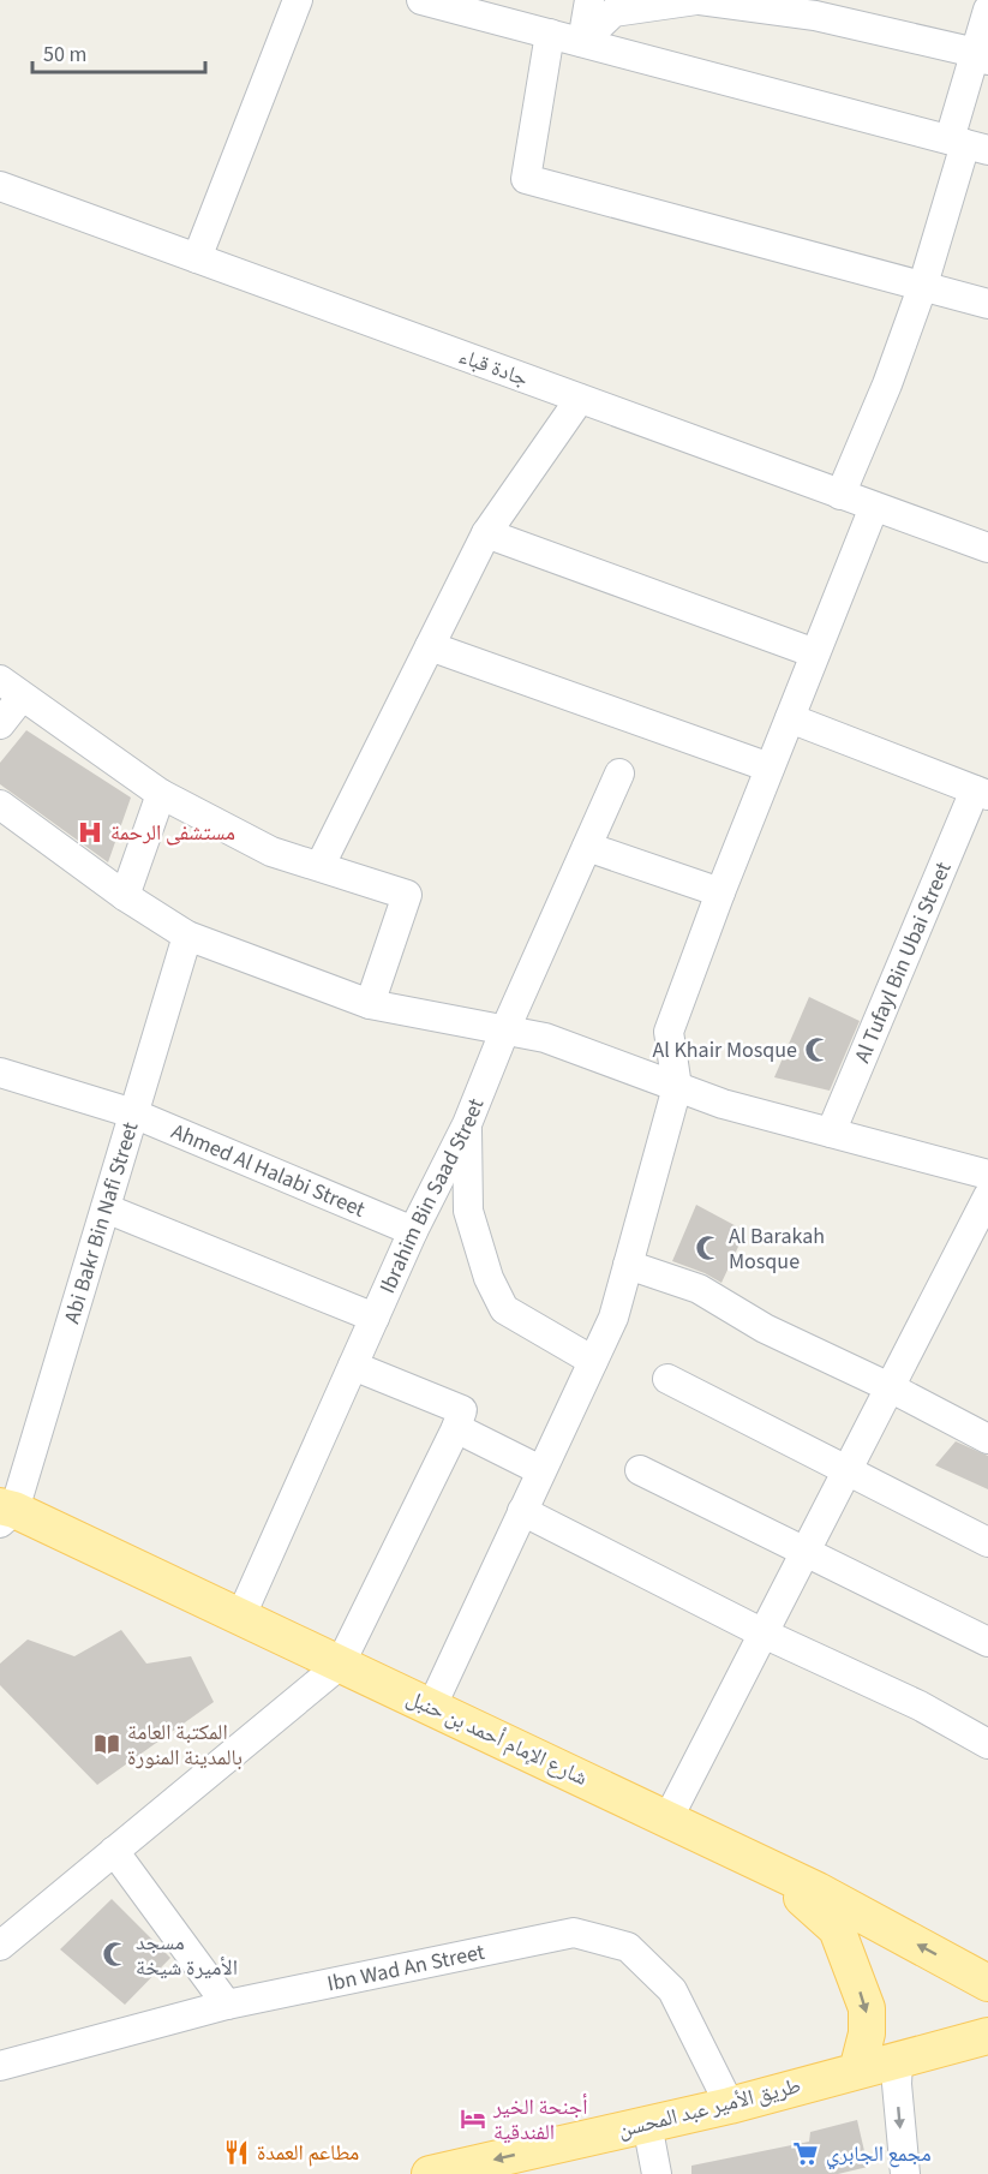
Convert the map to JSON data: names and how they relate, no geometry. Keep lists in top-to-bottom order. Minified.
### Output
{"streets":{"main road":["شارع الإمام أحمد بن حنبل","طريق الأمير عبد المحسن"],"street":["جادة قباء","Al Tufayl Bin Ubai Street","Ahmed Al Halabi Street","Ibrahim Bin Saad Street","Abi Bakr Bin Nafi Street","Ibn Wad An Street"]},"crossings":[["Ahmed Al Halabi Street","Ibrahim Bin Saad Street"],["Ahmed Al Halabi Street","Abi Bakr Bin Nafi Street"],["Ibrahim Bin Saad Street","شارع الإمام أحمد بن حنبل"],["Abi Bakr Bin Nafi Street","شارع الإمام أحمد بن حنبل"],["Ibn Wad An Street","طريق الأمير عبد المحسن"]],"one_way":["طريق الأمير عبد المحسن"],"places":{"hospital":["مستشفى الرحمة"],"mosque":["Al Khair Mosque","Al Barakah Mosque","مسجد الأميرة شيخة"],"library":["المكتبة العامة بالمدينة المنورة"],"hotel":["أجنحة الخير الفندقية"],"restaurant":["مطاعم العمدة"],"supermarket":["مجمع الجابري"]},"scale_bar":"50 m"}
